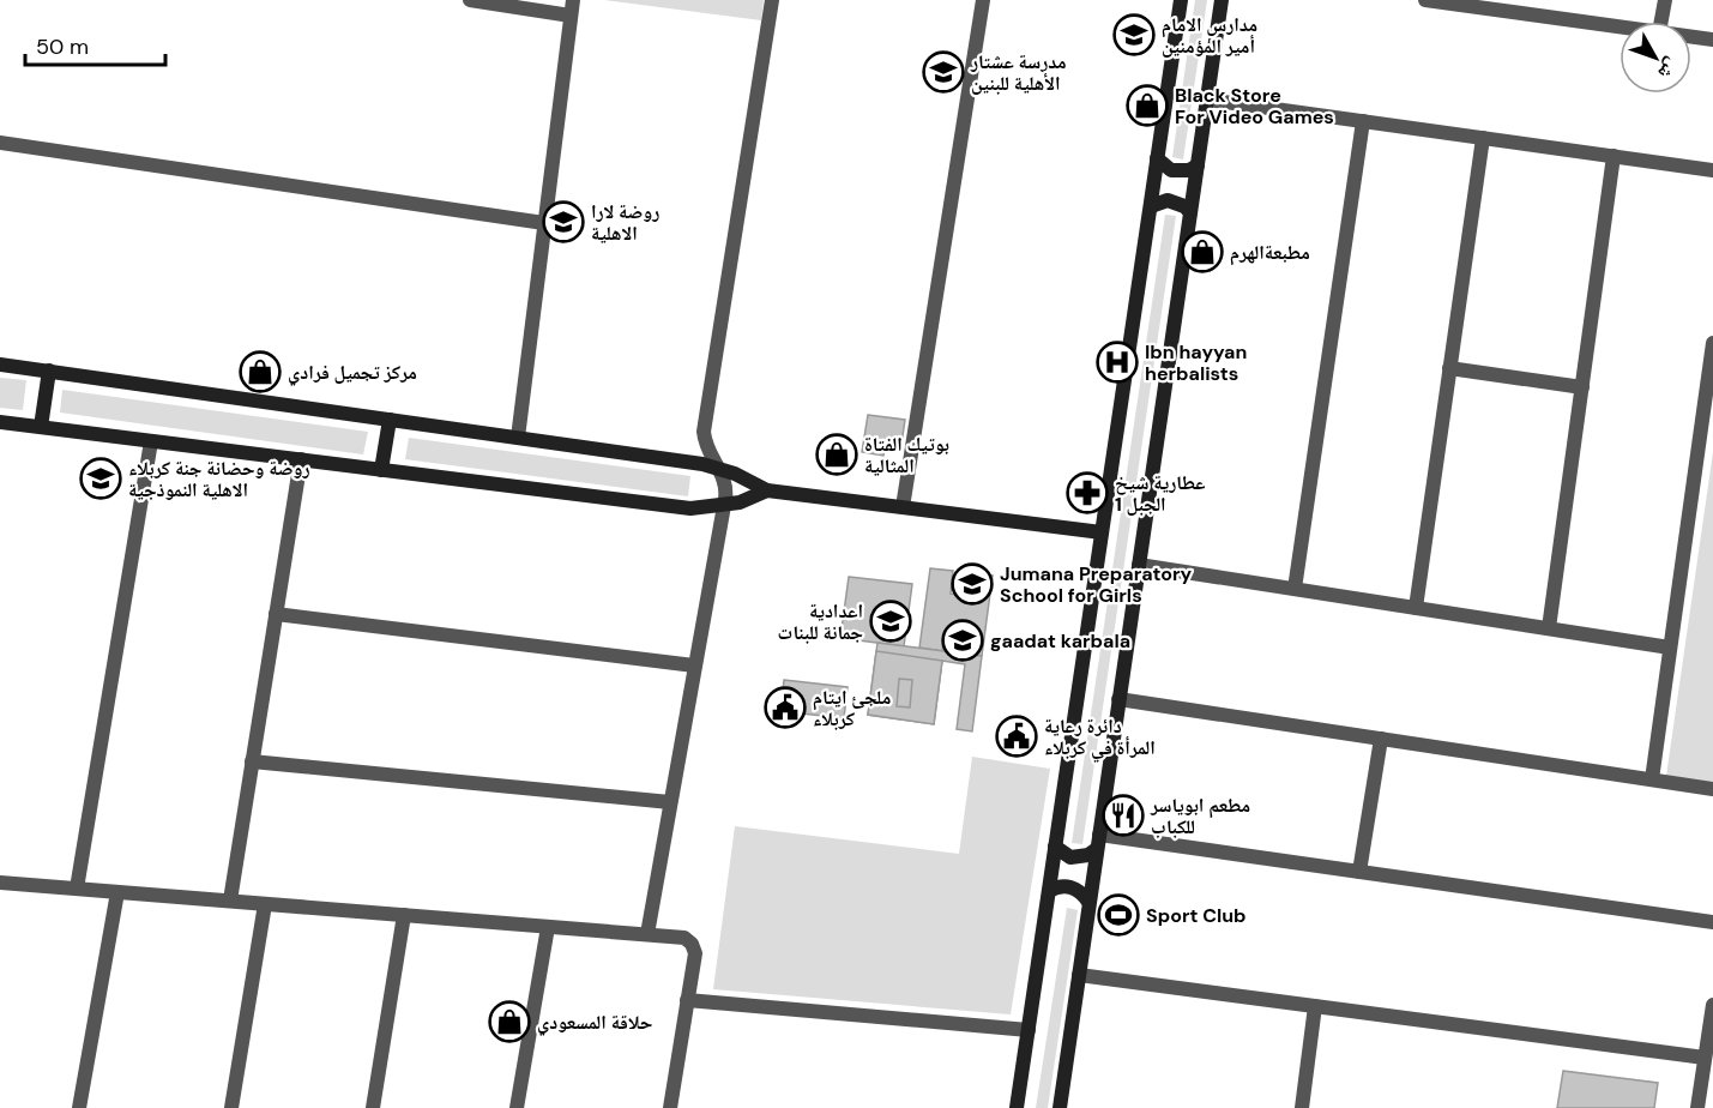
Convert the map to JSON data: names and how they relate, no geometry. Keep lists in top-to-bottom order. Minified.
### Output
{"places":{"school or university":["مدارس الامام أمير المؤمنين","مدرسة عشتار الأهلية للبنين","روضة لارا الاهلية","روضة وحضانة جنة كربلاء الاهلية النموذجية","Jumana Preparatory School for Girls","اعدادية جمانة للبنات","gaadat karbala"],"shop":["Black Store For Video Games","مطبعةالهرم","مركز تجميل فرادي","بوتيك الفتاة المثالية","حلاقة المسعودي"],"hospital":["Ibn hayyan herbalists"],"pharmacy":["عطارية شيخ الجبل 1"],"public building":["ملجئ ايتام كربلاء","دائرة رعاية المرأة في كربلاء"],"restaurant":["مطعم ابوياسر للكباب"],"sports":["Sport Club"]},"scale_bar":"50 m","north":"bottom right"}
